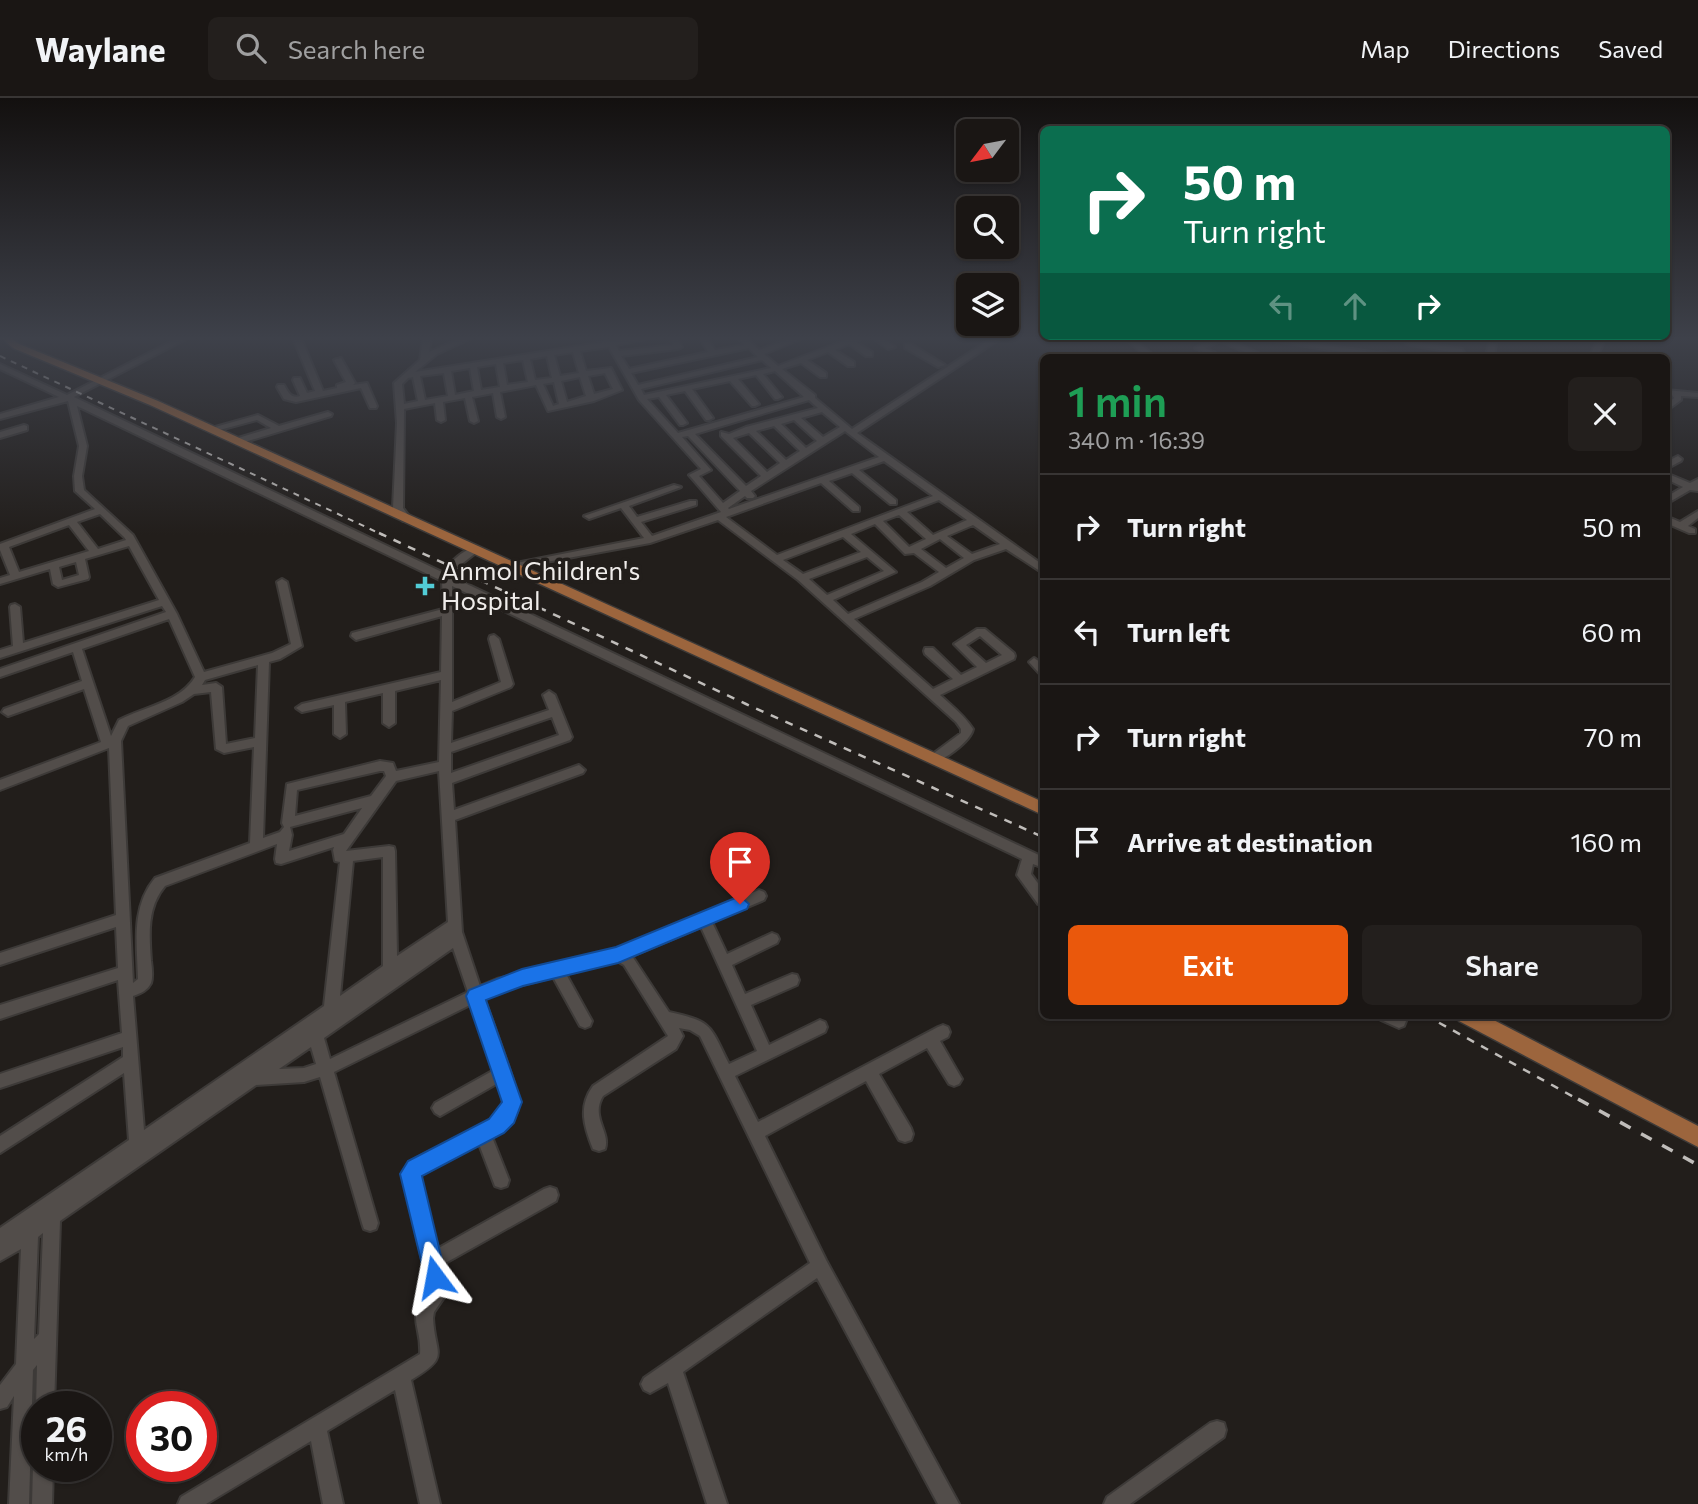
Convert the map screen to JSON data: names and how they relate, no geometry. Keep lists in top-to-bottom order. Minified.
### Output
{"places":{"health":["Anmol Children's Hospital"]},"north":"bottom left","page":{"header":"Waylane","search":"Search here","nav":["Map","Directions","Saved"],"turn":["50 m","Turn right"],"heading":["1 min","340 m · 16:39"],"list":[{"name":"Turn right","value":"50 m"},{"name":"Turn left","value":"60 m"},{"name":"Turn right","value":"70 m"},{"name":"Arrive at destination","value":"160 m"}],"buttons":["Exit","Share"],"speed":"26 km/h","limit":"30"}}
